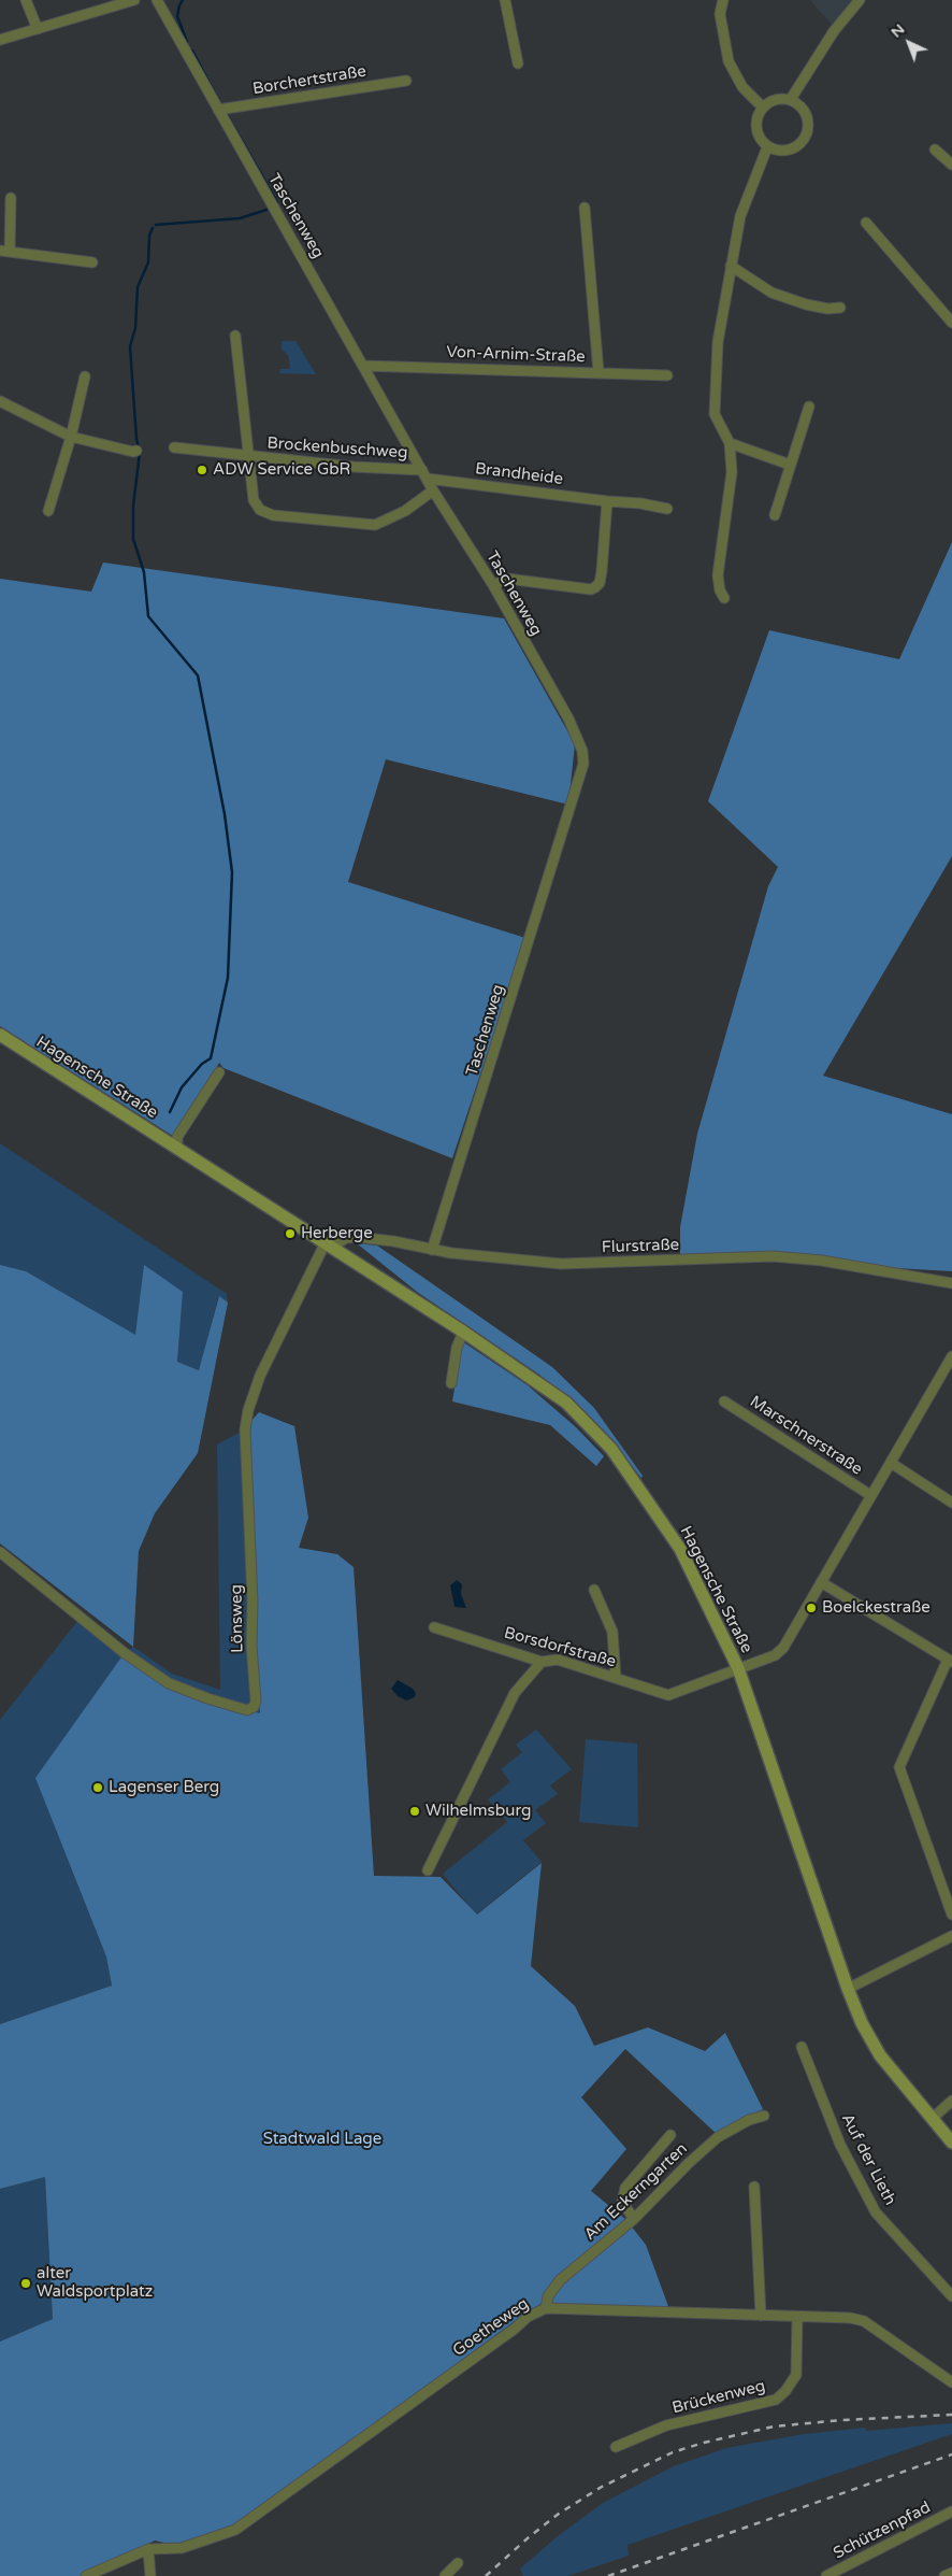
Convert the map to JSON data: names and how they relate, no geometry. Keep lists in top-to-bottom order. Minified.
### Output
{"streets":{"street":["Borchertstraße","Taschenweg","Von-Arnim-Straße","Brockenbuschweg","Brandheide","Hagensche Straße","Flurstraße","Marschnerstraße","Lönsweg","Borsdorfstraße","Auf der Lieth","Am Eckerngarten","Goetheweg","Brückenweg","Schützenpfad"]},"crossings":[["Borchertstraße","Taschenweg"],["Taschenweg","Von-Arnim-Straße"],["Taschenweg","Brockenbuschweg"],["Taschenweg","Brandheide"],["Taschenweg","Flurstraße"],["Brockenbuschweg","Brandheide"],["Hagensche Straße","Flurstraße"],["Hagensche Straße","Lönsweg"],["Hagensche Straße","Borsdorfstraße"],["Flurstraße","Lönsweg"],["Am Eckerngarten","Goetheweg"],["Goetheweg","Brückenweg"]],"parks":["Stadtwald Lage"],"places":["ADW Service GbR","Herberge","Boelckestraße","Lagenser Berg","Wilhelmsburg","alter Waldsportplatz"],"north":"top left"}
